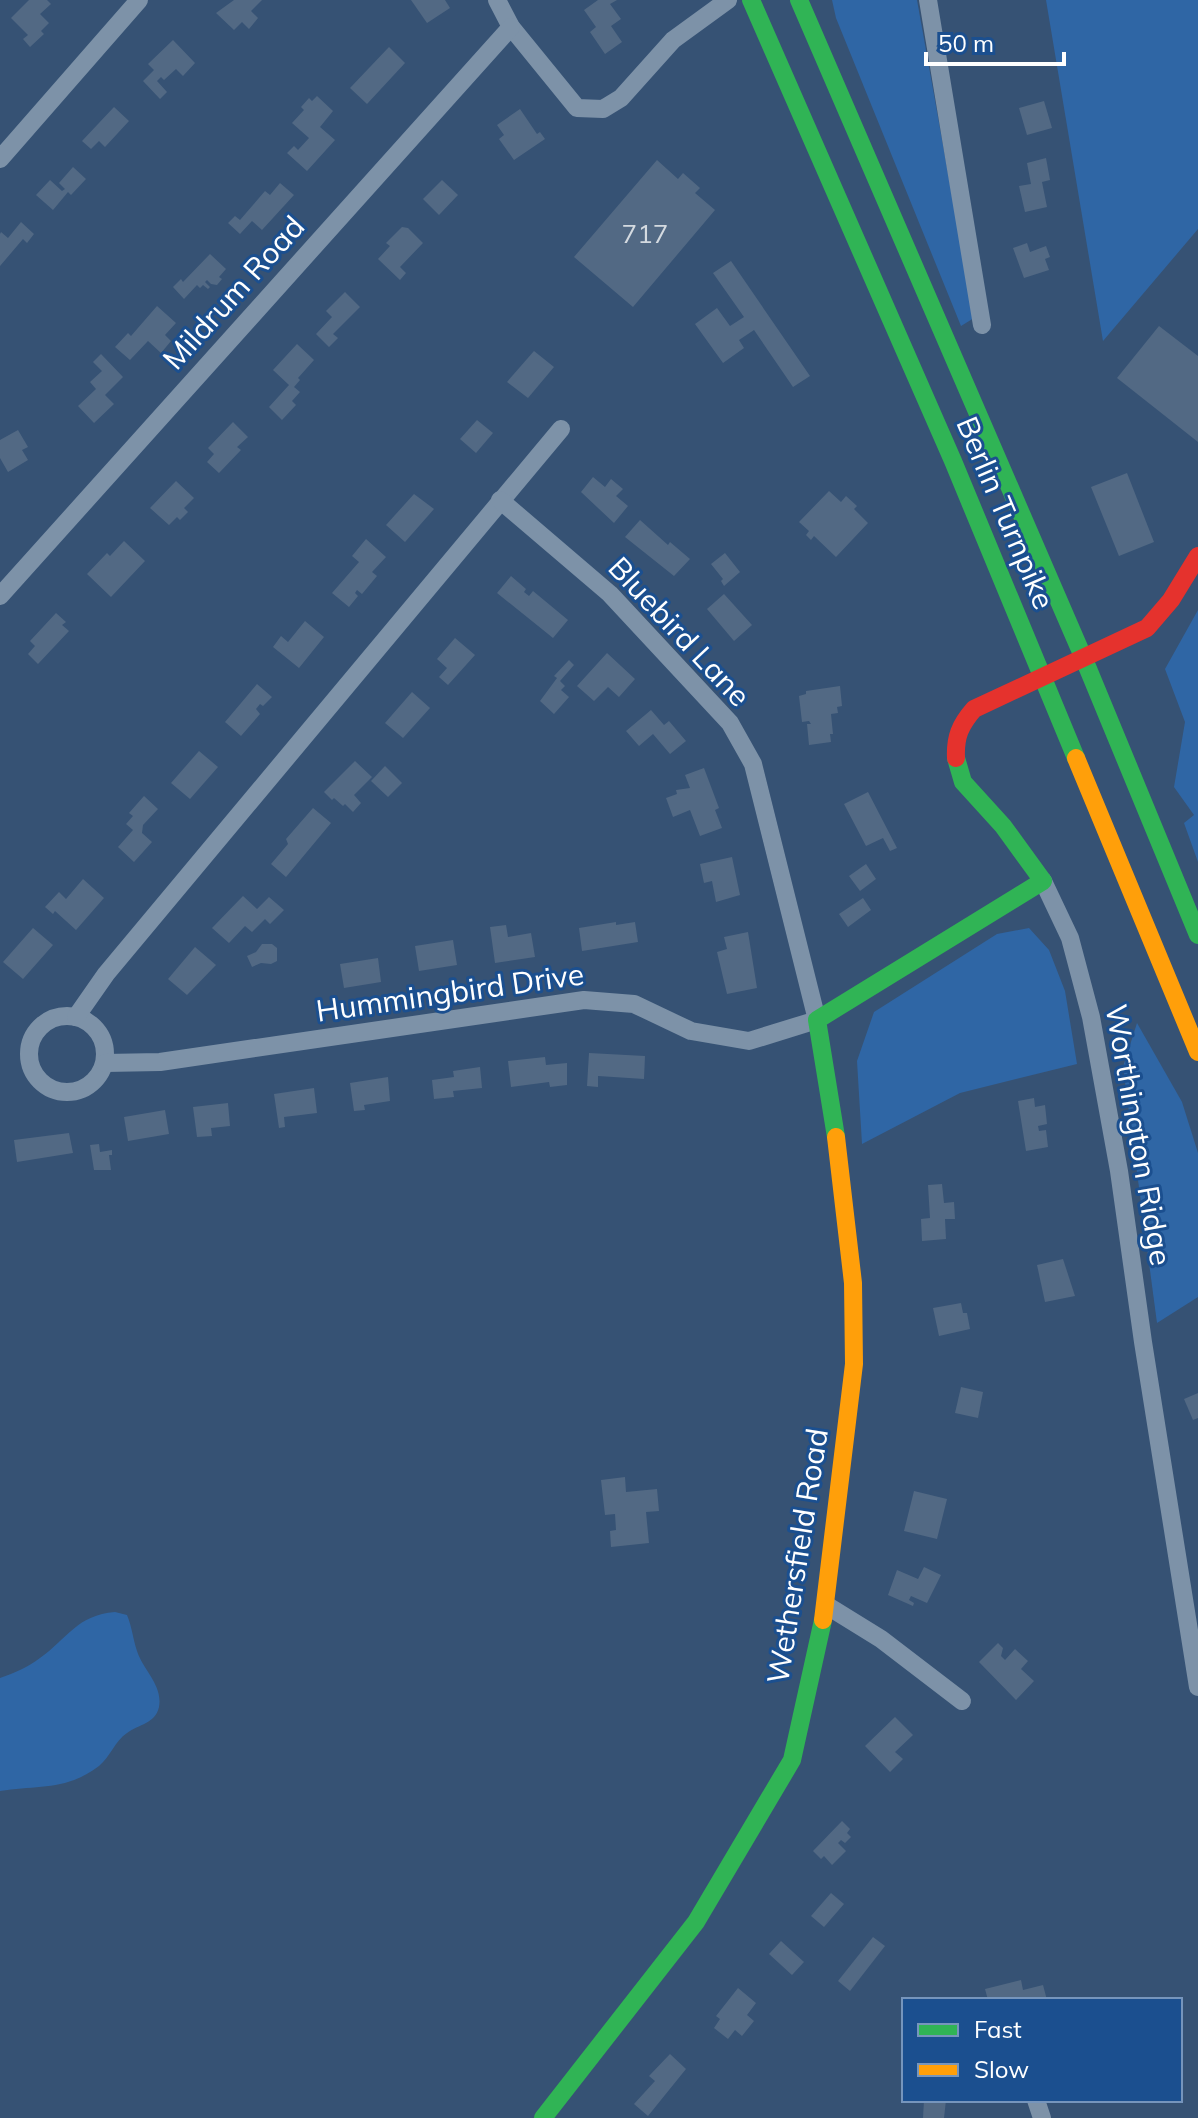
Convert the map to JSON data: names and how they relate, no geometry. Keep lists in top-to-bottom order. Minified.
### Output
{"streets":{"main road":["Berlin Turnpike","Hummingbird Drive","Worthington Ridge","Wethersfield Road"],"street":["Mildrum Road","Bluebird Lane"]},"crossings":[["Berlin Turnpike","Worthington Ridge"],["Bluebird Lane","Hummingbird Drive"],["Bluebird Lane","Wethersfield Road"],["Hummingbird Drive","Worthington Ridge"],["Hummingbird Drive","Wethersfield Road"]],"house_numbers":["717"],"legend":["Fast","Slow"],"scale_bar":"50 m"}
